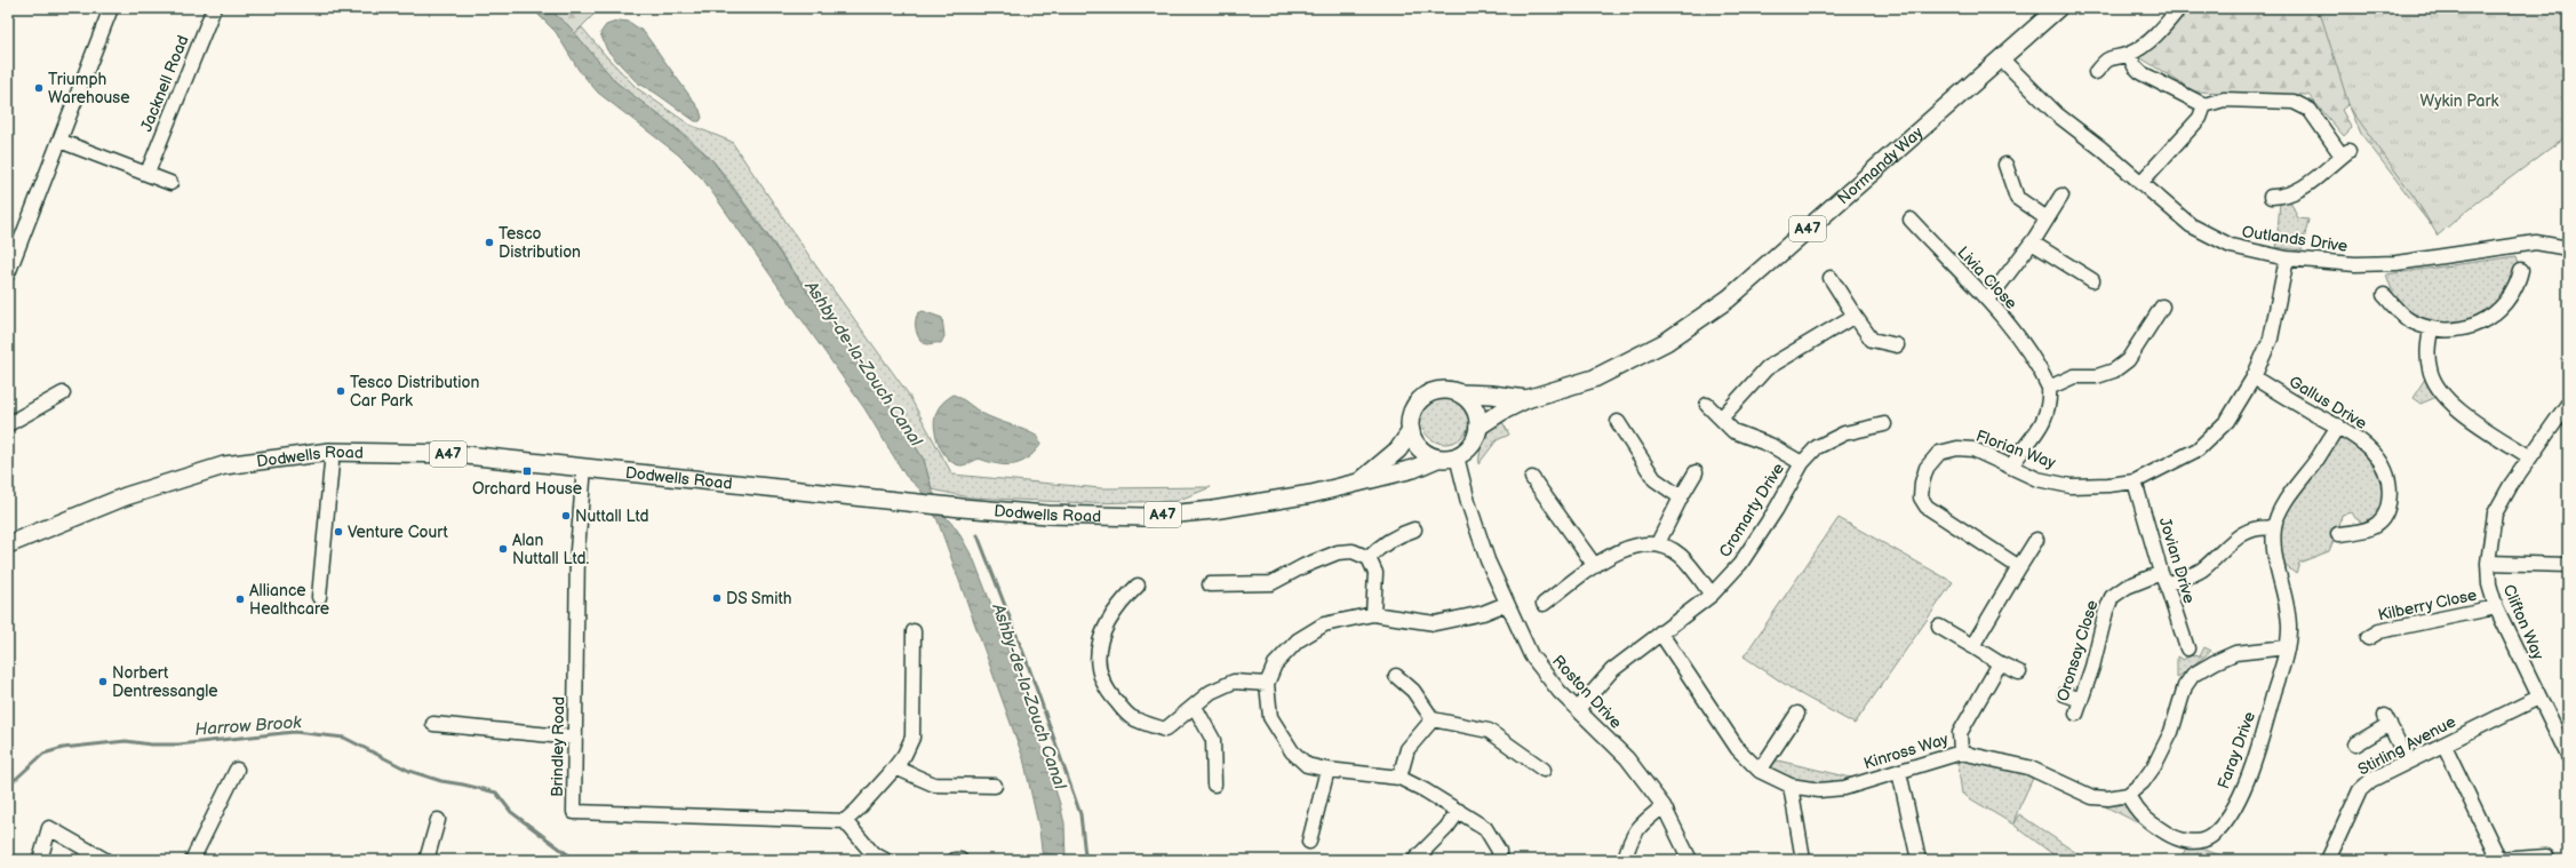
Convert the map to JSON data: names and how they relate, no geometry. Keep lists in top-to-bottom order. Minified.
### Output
{"streets":{"main road":["Normandy Way","A47","Dodwells Road"],"street":["Jacknell Road","Outlands Drive","Livia Close","Gallus Drive","Florian Way","Cromarty Drive","Jovian Drive","Kilberry Close","Clifton Way","Oronsay Close","Roston Drive","Stirling Avenue","Brindley Road","Faray Drive","Kinross Way"]},"crossings":[["Normandy Way","Outlands Drive"],["Normandy Way","Dodwells Road"],["Normandy Way","Roston Drive"],["Outlands Drive","Florian Way"],["Gallus Drive","Florian Way"],["Florian Way","Jovian Drive"],["Dodwells Road","Roston Drive"],["Dodwells Road","Brindley Road"],["Cromarty Drive","Roston Drive"],["Cromarty Drive","Kinross Way"],["Jovian Drive","Oronsay Close"],["Kilberry Close","Clifton Way"],["Clifton Way","Stirling Avenue"],["Oronsay Close","Faray Drive"],["Faray Drive","Kinross Way"]],"water":["Ashby-de-la-Zouch Canal","Harrow Brook"],"parks":["Wykin Park"],"places":{"other":["Triumph Warehouse","Tesco Distribution","Tesco Distribution Car Park","Nuttall Ltd","Venture Court","Alan Nuttall Ltd.","DS Smith","Alliance Healthcare","Norbert Dentressangle"],"transit":["Orchard House"]}}
